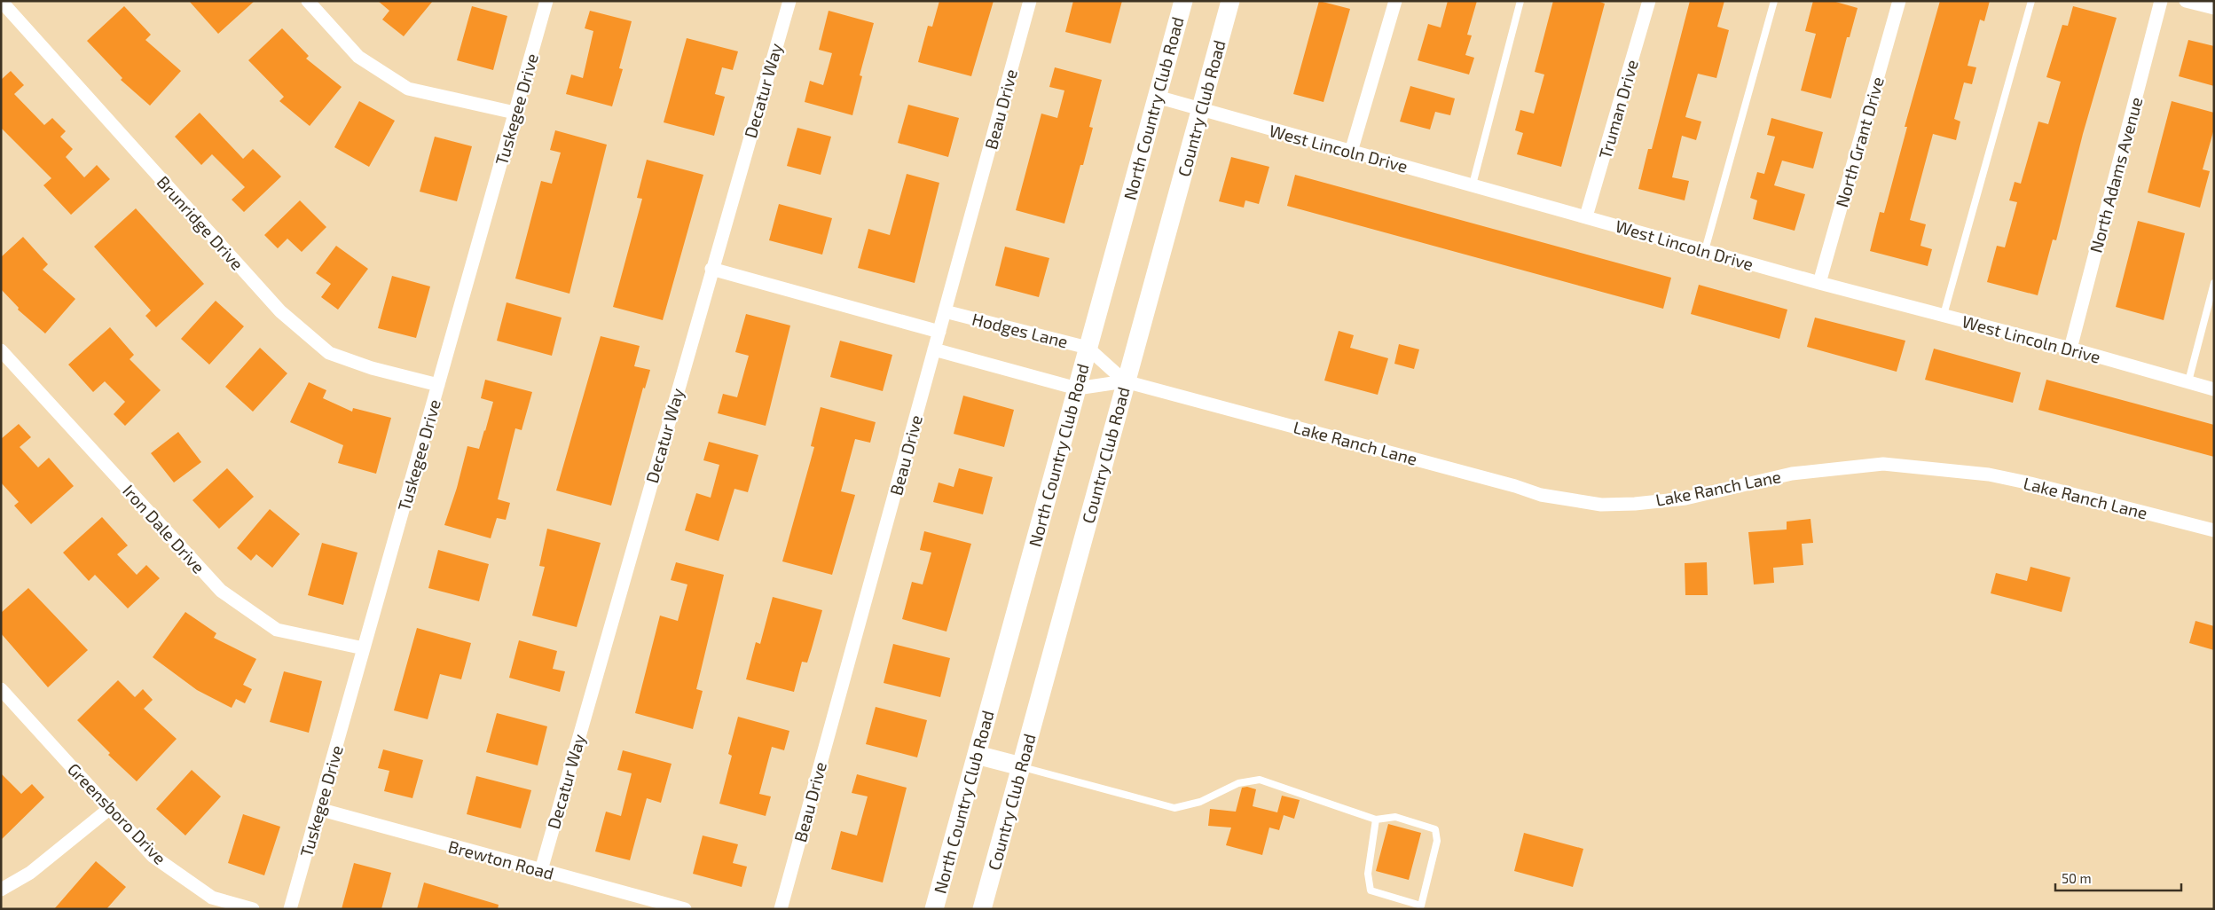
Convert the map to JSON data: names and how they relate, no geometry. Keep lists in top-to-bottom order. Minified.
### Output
{"streets":{"main road":["North Country Club Road","Country Club Road"],"street":["Decatur Way","Tuskegee Drive","Beau Drive","Truman Drive","North Grant Drive","West Lincoln Drive","North Adams Avenue","Brunridge Drive","Hodges Lane","Lake Ranch Lane","Iron Dale Drive","Greensboro Drive","Brewton Road"]},"crossings":[["Decatur Way","Brewton Road"],["North Country Club Road","West Lincoln Drive"],["North Country Club Road","Hodges Lane"],["Country Club Road","West Lincoln Drive"],["Country Club Road","Hodges Lane"],["Country Club Road","Lake Ranch Lane"],["Tuskegee Drive","Brunridge Drive"],["Tuskegee Drive","Iron Dale Drive"],["Tuskegee Drive","Brewton Road"],["Beau Drive","Hodges Lane"],["Truman Drive","West Lincoln Drive"],["North Grant Drive","West Lincoln Drive"],["West Lincoln Drive","North Adams Avenue"],["Hodges Lane","Lake Ranch Lane"]],"scale_bar":"50 m"}
